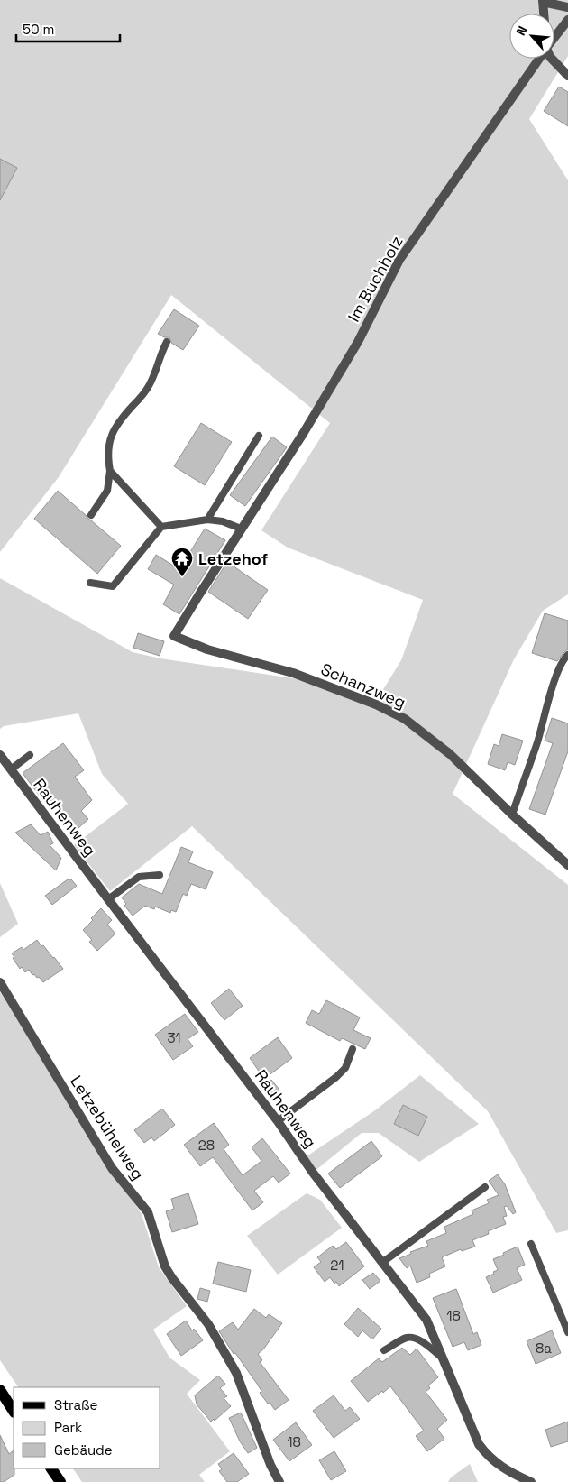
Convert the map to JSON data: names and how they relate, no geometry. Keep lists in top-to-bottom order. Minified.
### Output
{"streets":{"street":["Im Buchholz","Schanzweg","Rauhenweg","Letzebühelweg"]},"crossings":[["Im Buchholz","Schanzweg"]],"places":{"temple":["Letzehof"]},"house_numbers":["31","28","21","18","8a","18"],"legend":["Straße","Park","Gebäude"],"scale_bar":"50 m","north":"top left"}
